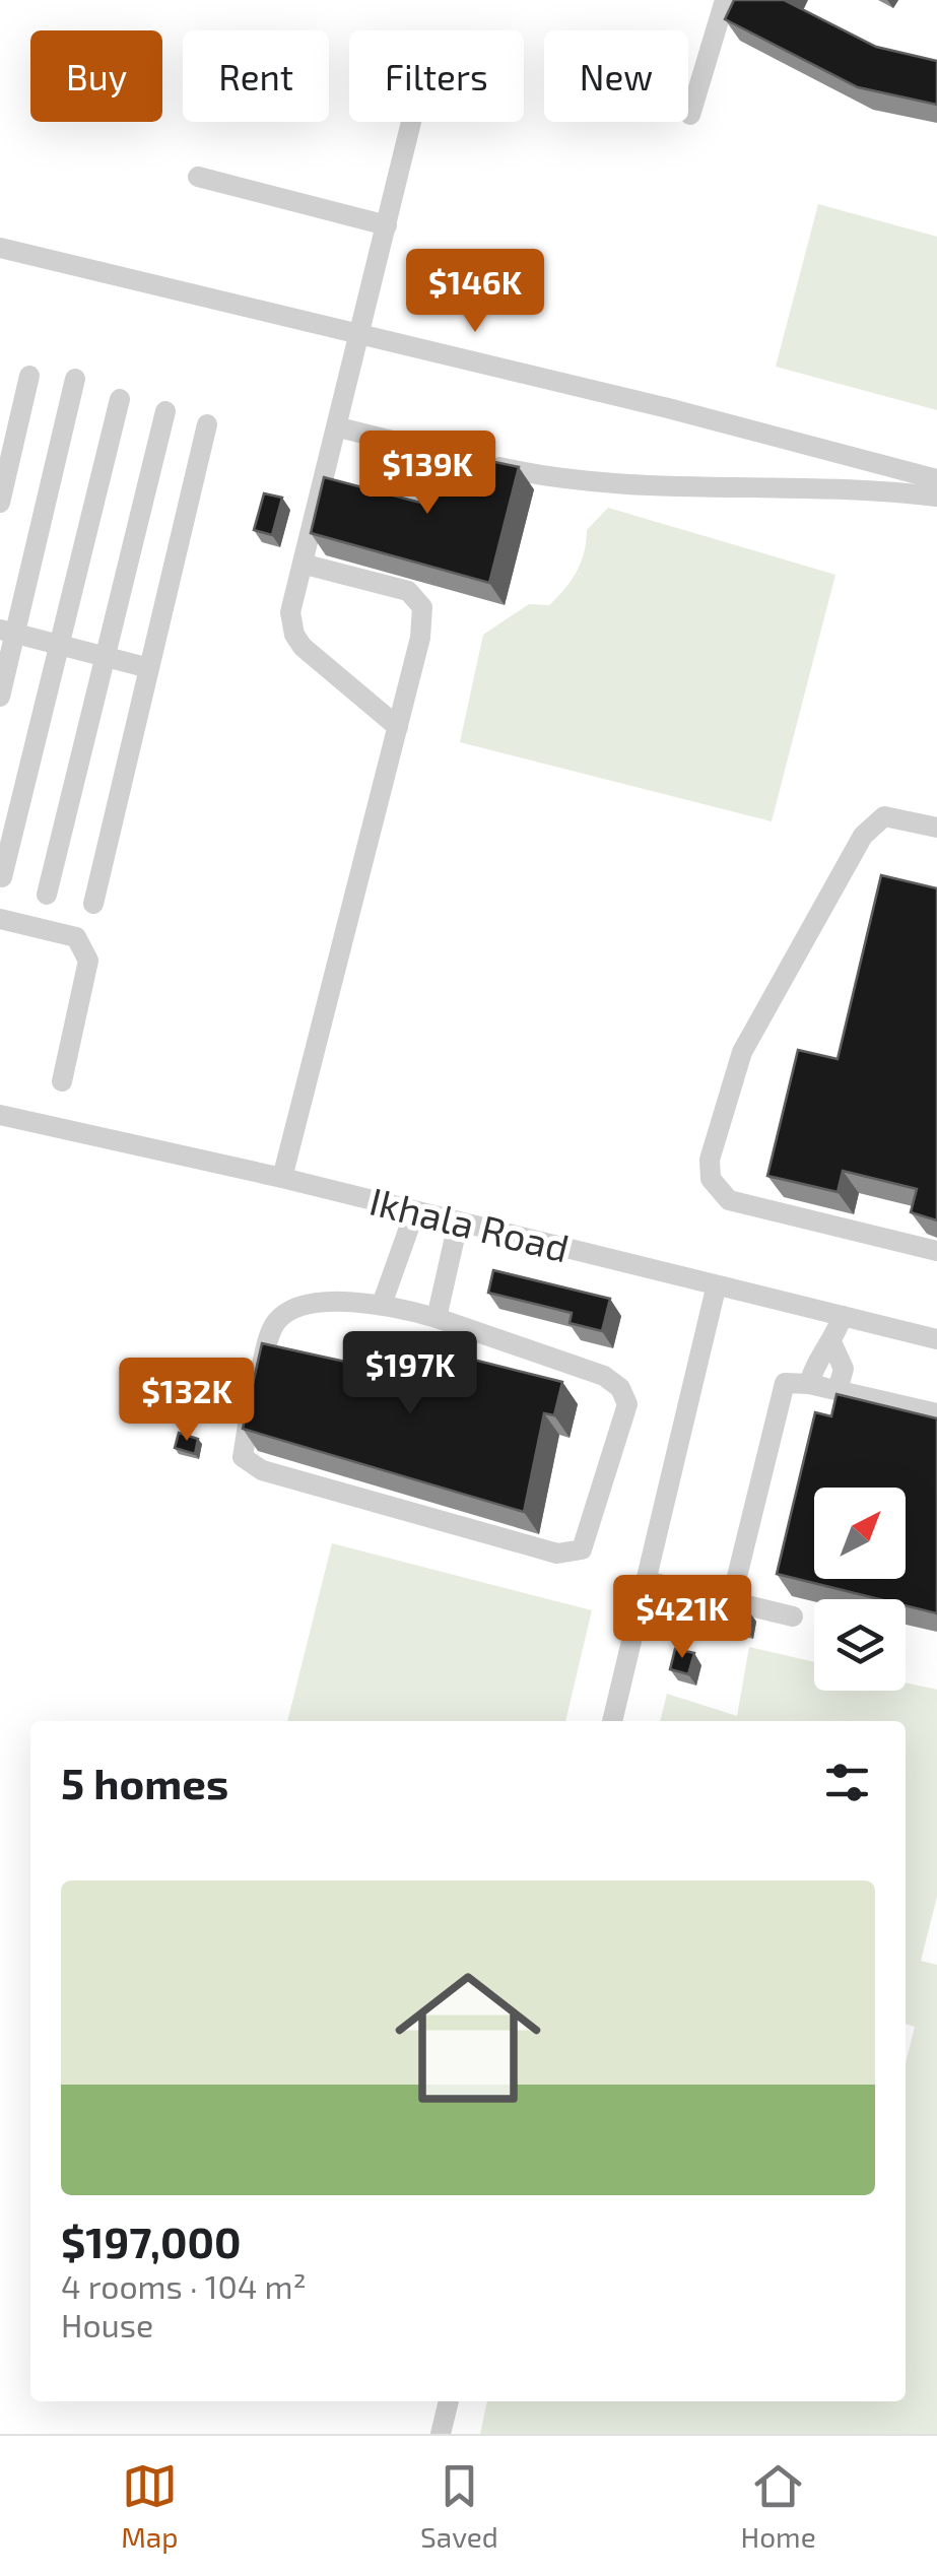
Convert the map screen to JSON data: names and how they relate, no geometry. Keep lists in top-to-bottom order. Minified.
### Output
{"streets":{"street":["Ikhala Road"]},"north":"top right","page":{"chip":["Buy","Rent","Filters","New"],"price":["$146K","$139K","$197K","$132K","$421K"],"heading":"5 homes","list":[{"name":"$197,000","note":"4 rooms · 104 m² · House"}],"tabs":["Map","Saved","Home"]}}
